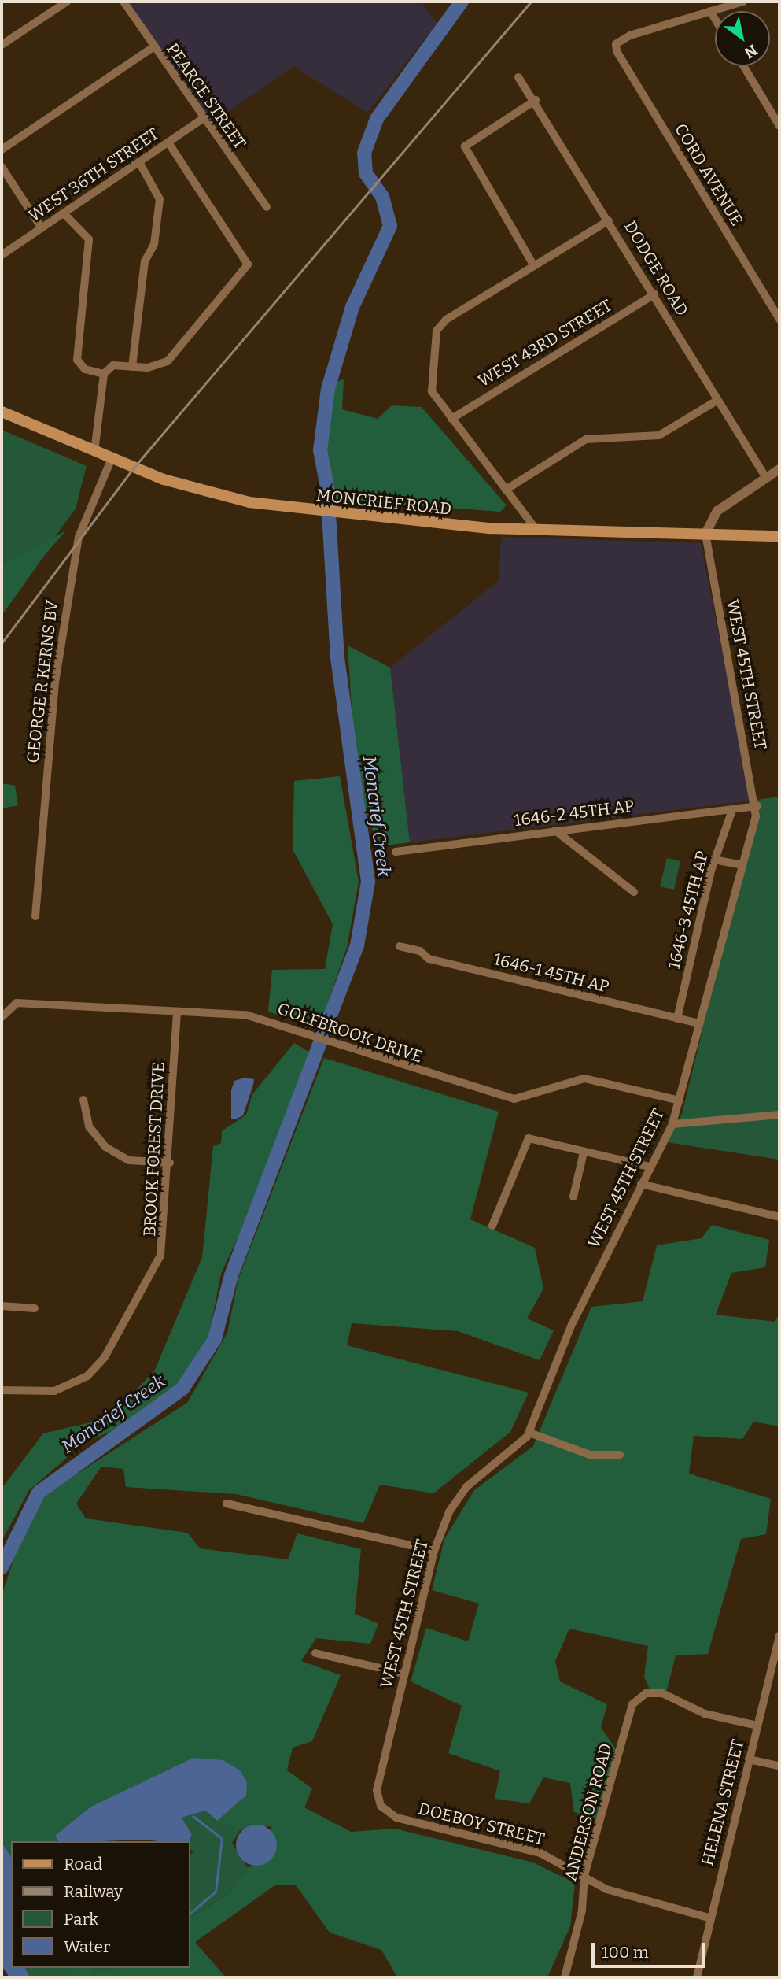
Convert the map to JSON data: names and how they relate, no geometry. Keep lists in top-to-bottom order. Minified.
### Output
{"streets":{"main road":["MONCRIEF ROAD"],"street":["PEARCE STREET","WEST 36TH STREET","CORD AVENUE","DODGE ROAD","WEST 43RD STREET","WEST 45TH STREET","GEORGE R KERNS BV","1646-2 45TH AP","1646-3 45TH AP","1646-1 45TH AP","GOLFBROOK DRIVE","BROOK FOREST DRIVE","HELENA STREET","ANDERSON ROAD","DOEBOY STREET"]},"crossings":[["PEARCE STREET","WEST 36TH STREET"],["DODGE ROAD","WEST 43RD STREET"],["MONCRIEF ROAD","WEST 45TH STREET"],["MONCRIEF ROAD","GEORGE R KERNS BV"],["WEST 45TH STREET","1646-2 45TH AP"],["WEST 45TH STREET","1646-1 45TH AP"],["WEST 45TH STREET","GOLFBROOK DRIVE"],["WEST 45TH STREET","DOEBOY STREET"],["1646-2 45TH AP","1646-3 45TH AP"],["1646-3 45TH AP","1646-1 45TH AP"],["GOLFBROOK DRIVE","BROOK FOREST DRIVE"],["HELENA STREET","ANDERSON ROAD"],["HELENA STREET","DOEBOY STREET"],["ANDERSON ROAD","DOEBOY STREET"]],"water":["Moncrief Creek"],"legend":["Road","Railway","Park","Water"],"scale_bar":"100 m","north":"bottom right"}
